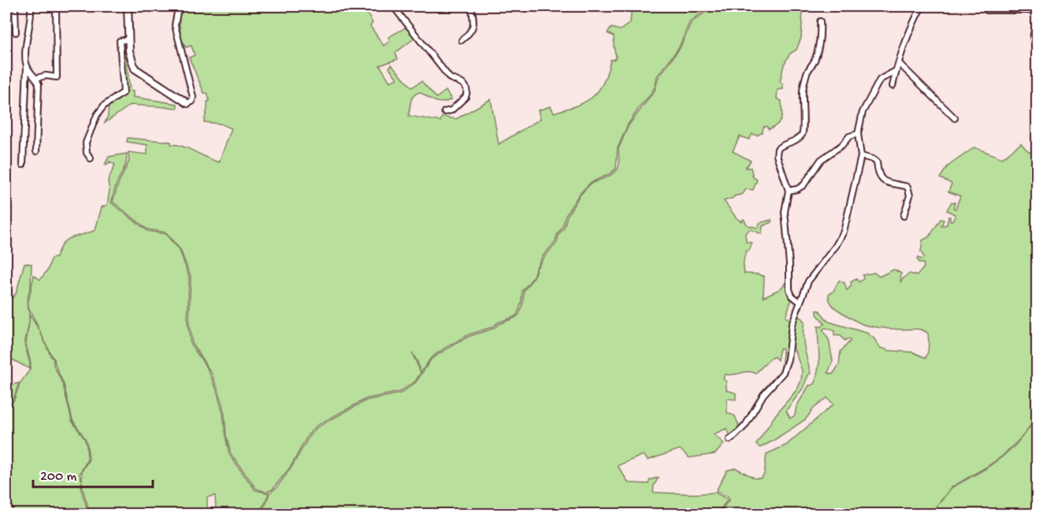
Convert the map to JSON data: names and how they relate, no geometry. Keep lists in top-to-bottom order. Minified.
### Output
{"scale_bar":"200 m"}
